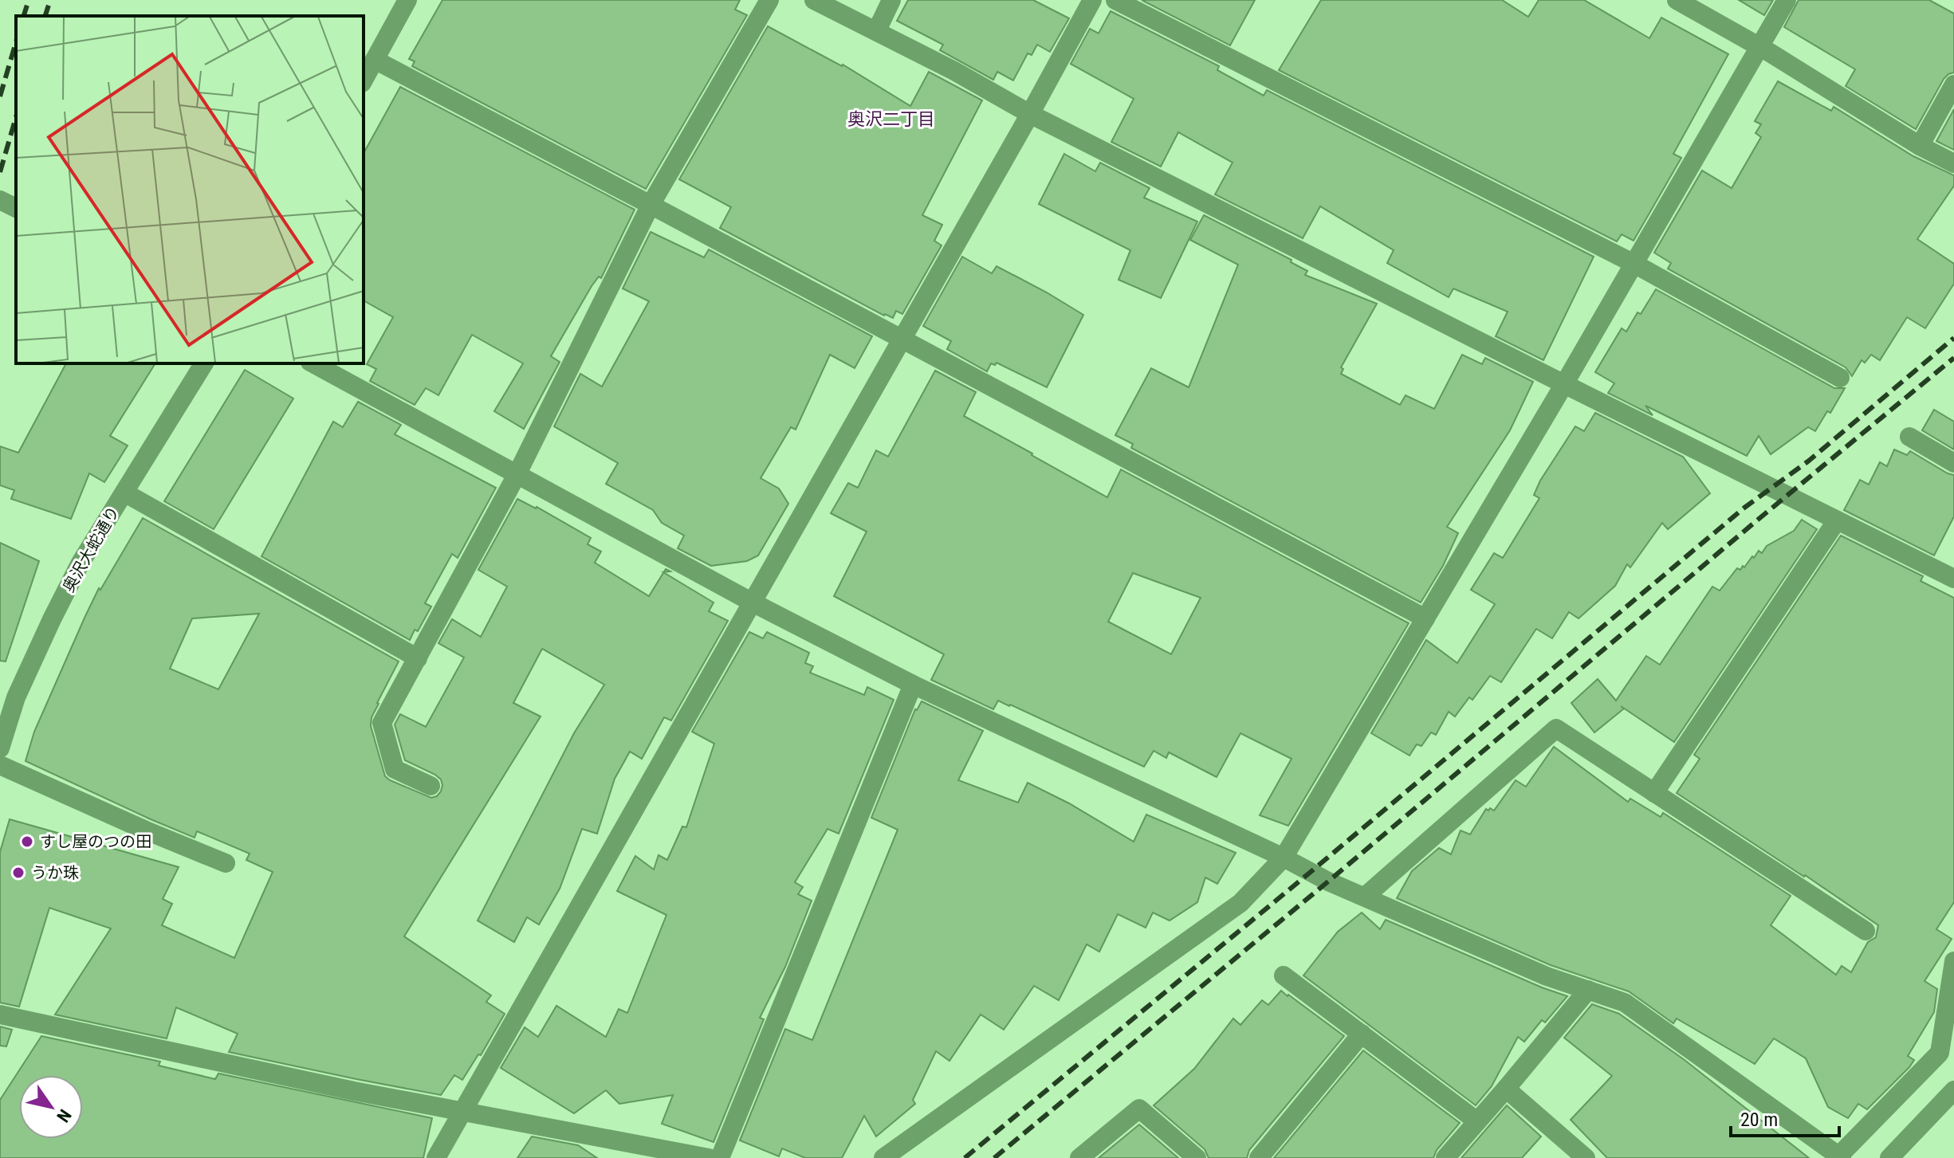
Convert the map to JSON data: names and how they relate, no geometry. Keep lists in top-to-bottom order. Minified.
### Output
{"streets":{"street":["奥沢大蛇通り"]},"districts":["奥沢二丁目"],"places":["すし屋のつの田","うか珠"],"scale_bar":"20 m","north":"bottom right"}
